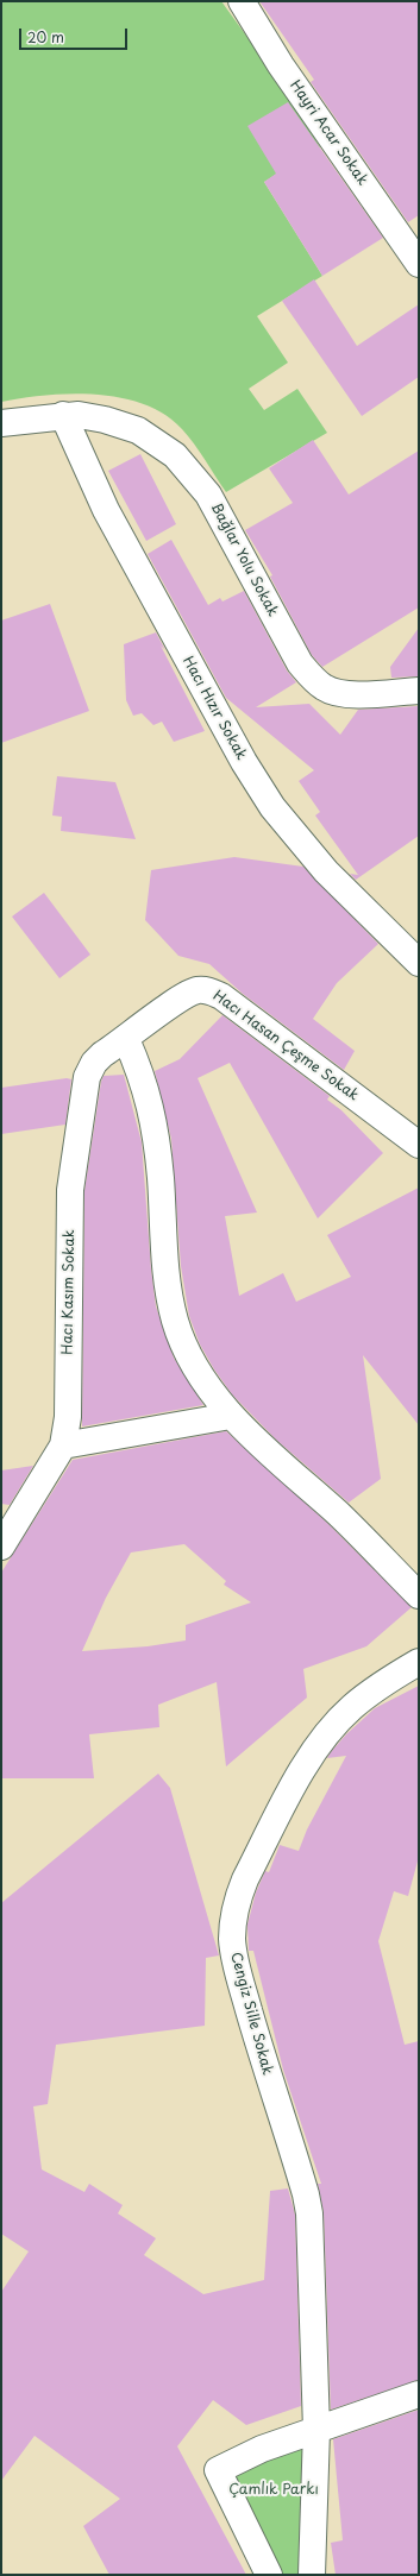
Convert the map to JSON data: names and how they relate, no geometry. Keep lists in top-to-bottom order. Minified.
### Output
{"streets":{"street":["Hayri Acar Sokak","Bağlar Yolu Sokak","Hacı Hızır Sokak","Hacı Hasan Çeşme Sokak","Hacı Kasım Sokak","Cengiz Sille Sokak"]},"crossings":[["Bağlar Yolu Sokak","Hacı Hızır Sokak"],["Hacı Hasan Çeşme Sokak","Hacı Kasım Sokak"]],"parks":["Çamlık Parkı"],"scale_bar":"20 m"}
